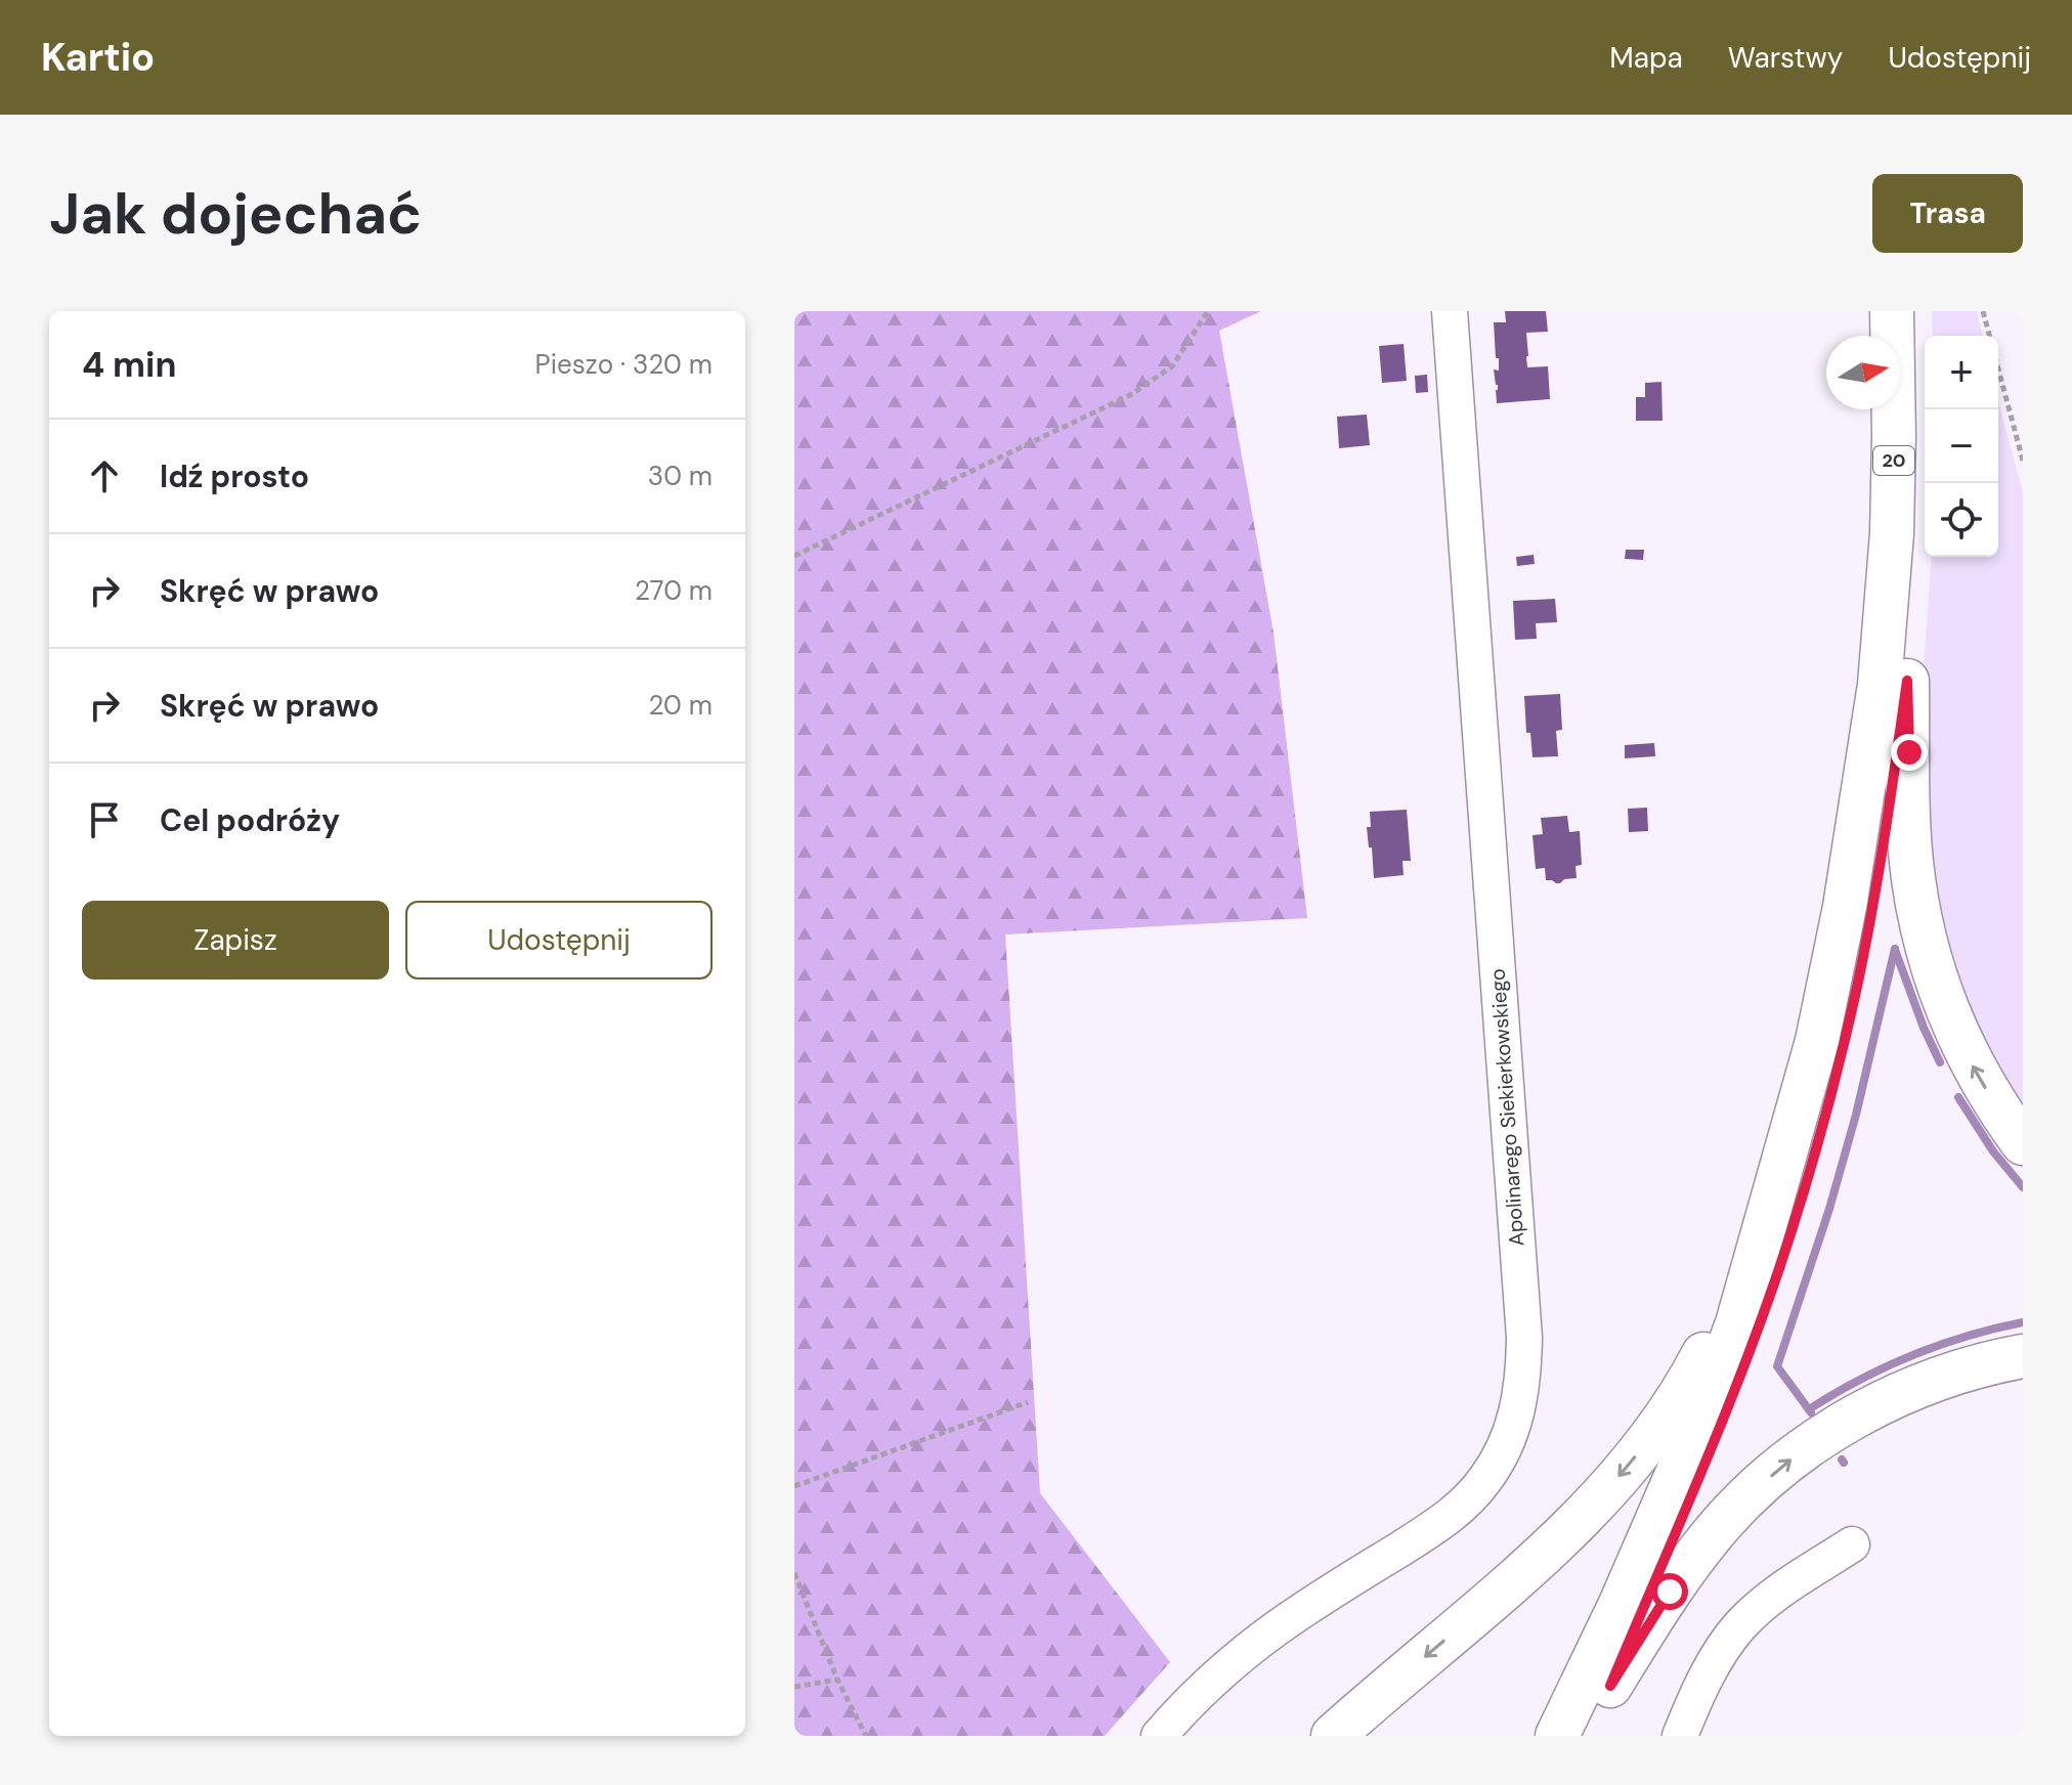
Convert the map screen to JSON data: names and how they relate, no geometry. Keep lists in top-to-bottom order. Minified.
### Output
{"streets":{"main road":["20"],"street":["Apolinarego Siekierkowskiego"]},"north":"right","page":{"header":"Kartio","nav":["Mapa","Warstwy","Udostępnij"],"buttons":["Trasa",["Zapisz","Udostępnij"]],"title":"Jak dojechać","heading":["4 min","Pieszo · 320 m"],"map_buttons":["+","−"],"list":[["Idź prosto","30 m"],["Skręć w prawo","270 m"],["Skręć w prawo","20 m"],"Cel podróży"]}}
